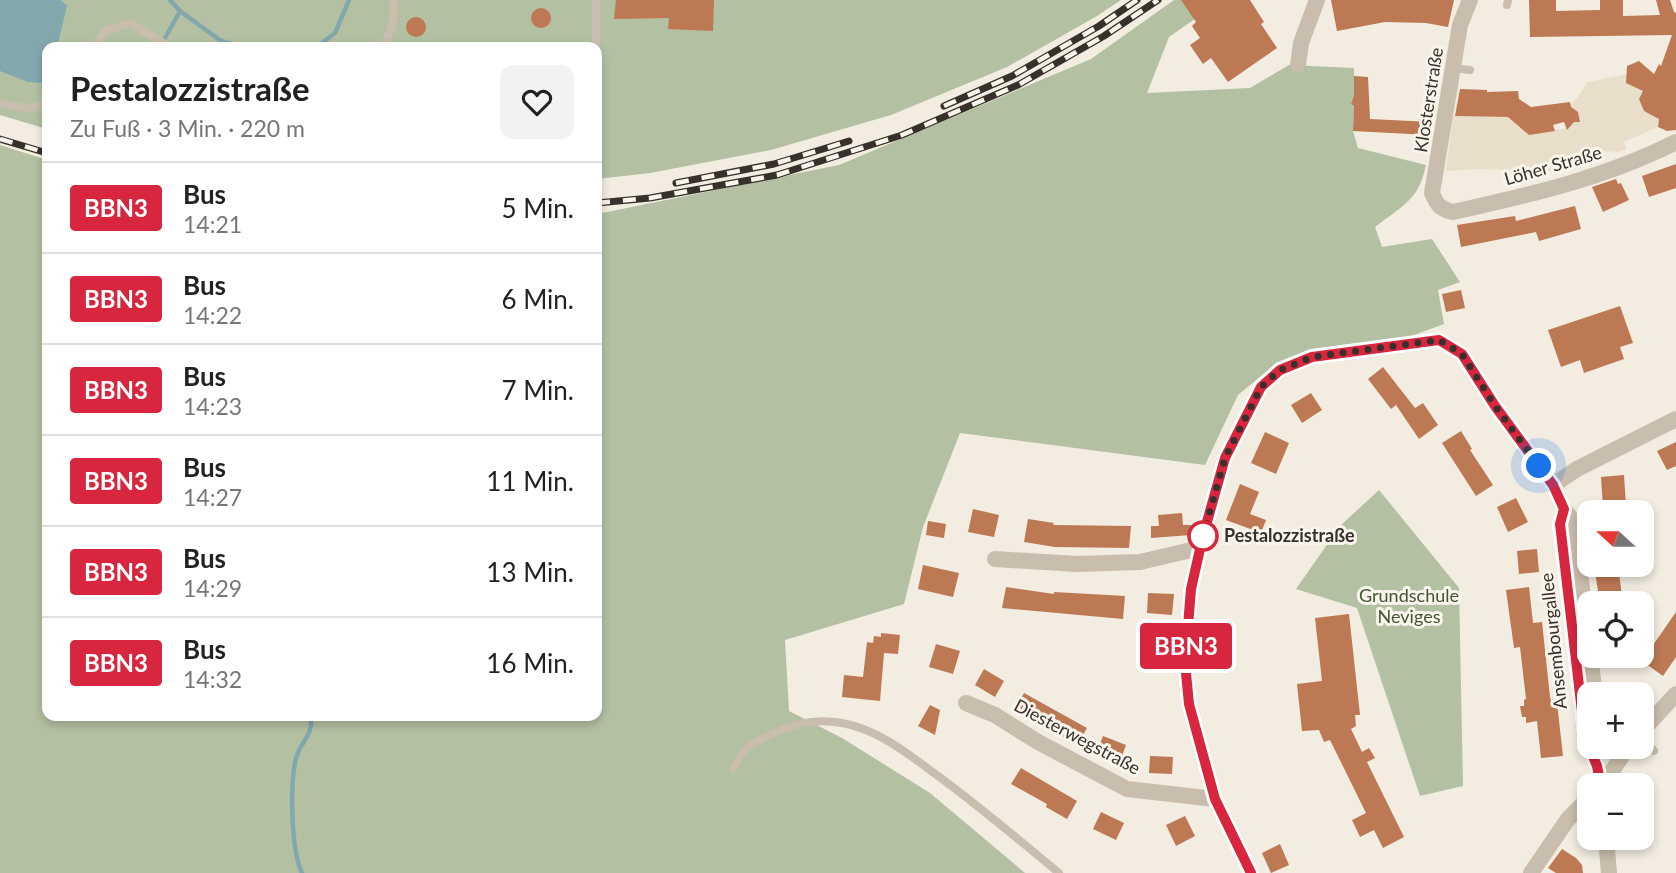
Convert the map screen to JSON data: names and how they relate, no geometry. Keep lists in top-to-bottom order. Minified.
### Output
{"streets":{"street":["Klosterstraße","Löher Straße","Ansembourgallee","Diesterwegstraße"]},"crossings":[["Klosterstraße","Löher Straße"]],"parks":["Grundschule Neviges"],"places":["Pestalozzistraße"],"lines":["bus line BBN3"],"north":"left","page":{"on_map":"BBN3","heading":["Pestalozzistraße","Zu Fuß · 3 Min. · 220 m"],"list":[{"mark":"BBN3","name":"Bus","note":"14:21","value":"5 Min."},{"mark":"BBN3","name":"Bus","note":"14:22","value":"6 Min."},{"mark":"BBN3","name":"Bus","note":"14:23","value":"7 Min."},{"mark":"BBN3","name":"Bus","note":"14:27","value":"11 Min."},{"mark":"BBN3","name":"Bus","note":"14:29","value":"13 Min."},{"mark":"BBN3","name":"Bus","note":"14:32","value":"16 Min."}],"map_buttons":["+","−"]}}
